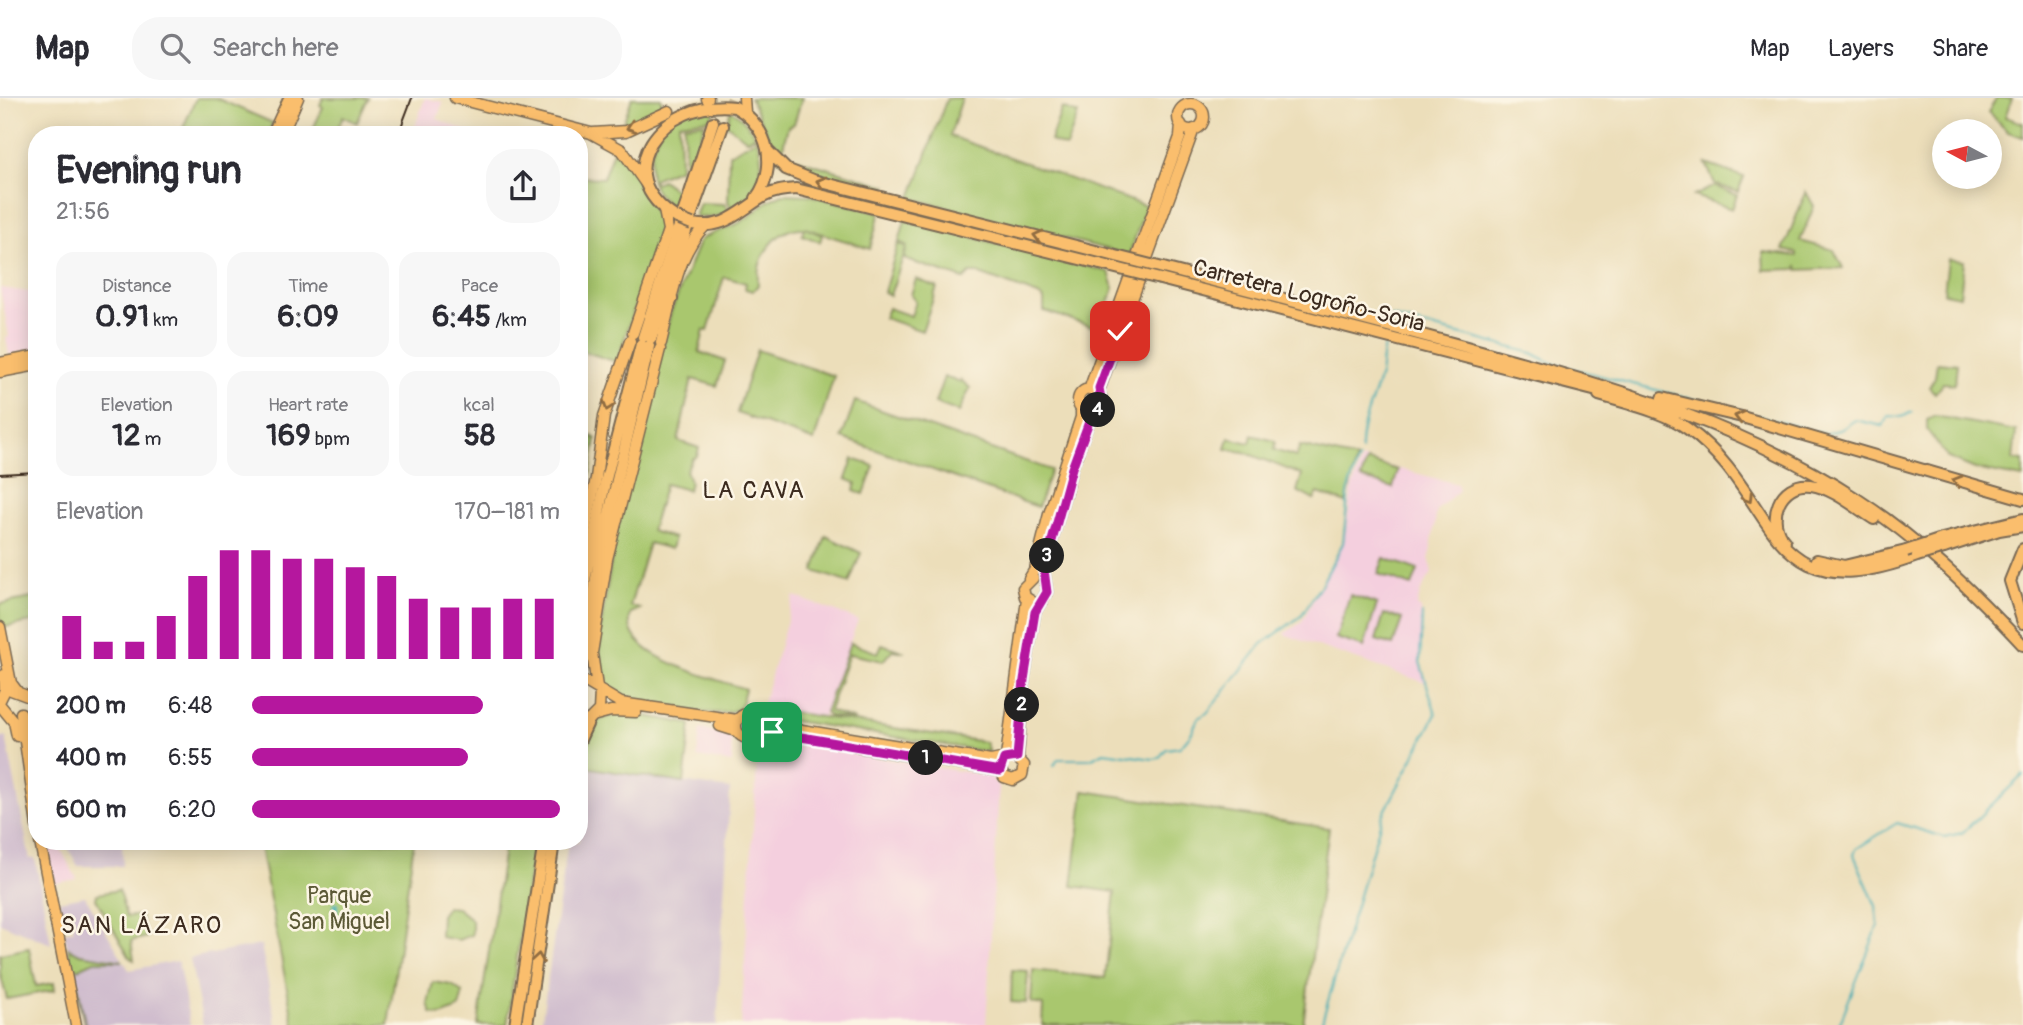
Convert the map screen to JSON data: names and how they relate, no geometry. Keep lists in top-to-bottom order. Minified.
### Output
{"streets":{"highway":["Carretera Logroño-Soria"]},"districts":["LA CAVA","SAN LÁZARO"],"parks":["Parque San Miguel"],"north":"left","page":{"header":"Map","search":"Search here","nav":["Map","Layers","Share"],"heading":["Evening run","21:56"],"stats":[["Distance","0.91 km"],["Time","6:09"],["Pace","6:45 /km"],["Elevation","12 m"],["Heart rate","169 bpm"],["kcal","58"]],"pins":["4","3","2","1"],"chart":["Elevation","170–181 m"],"list":[{"name":"200 m","note":"6:48"},{"name":"400 m","note":"6:55"},{"name":"600 m","note":"6:20"}]}}
